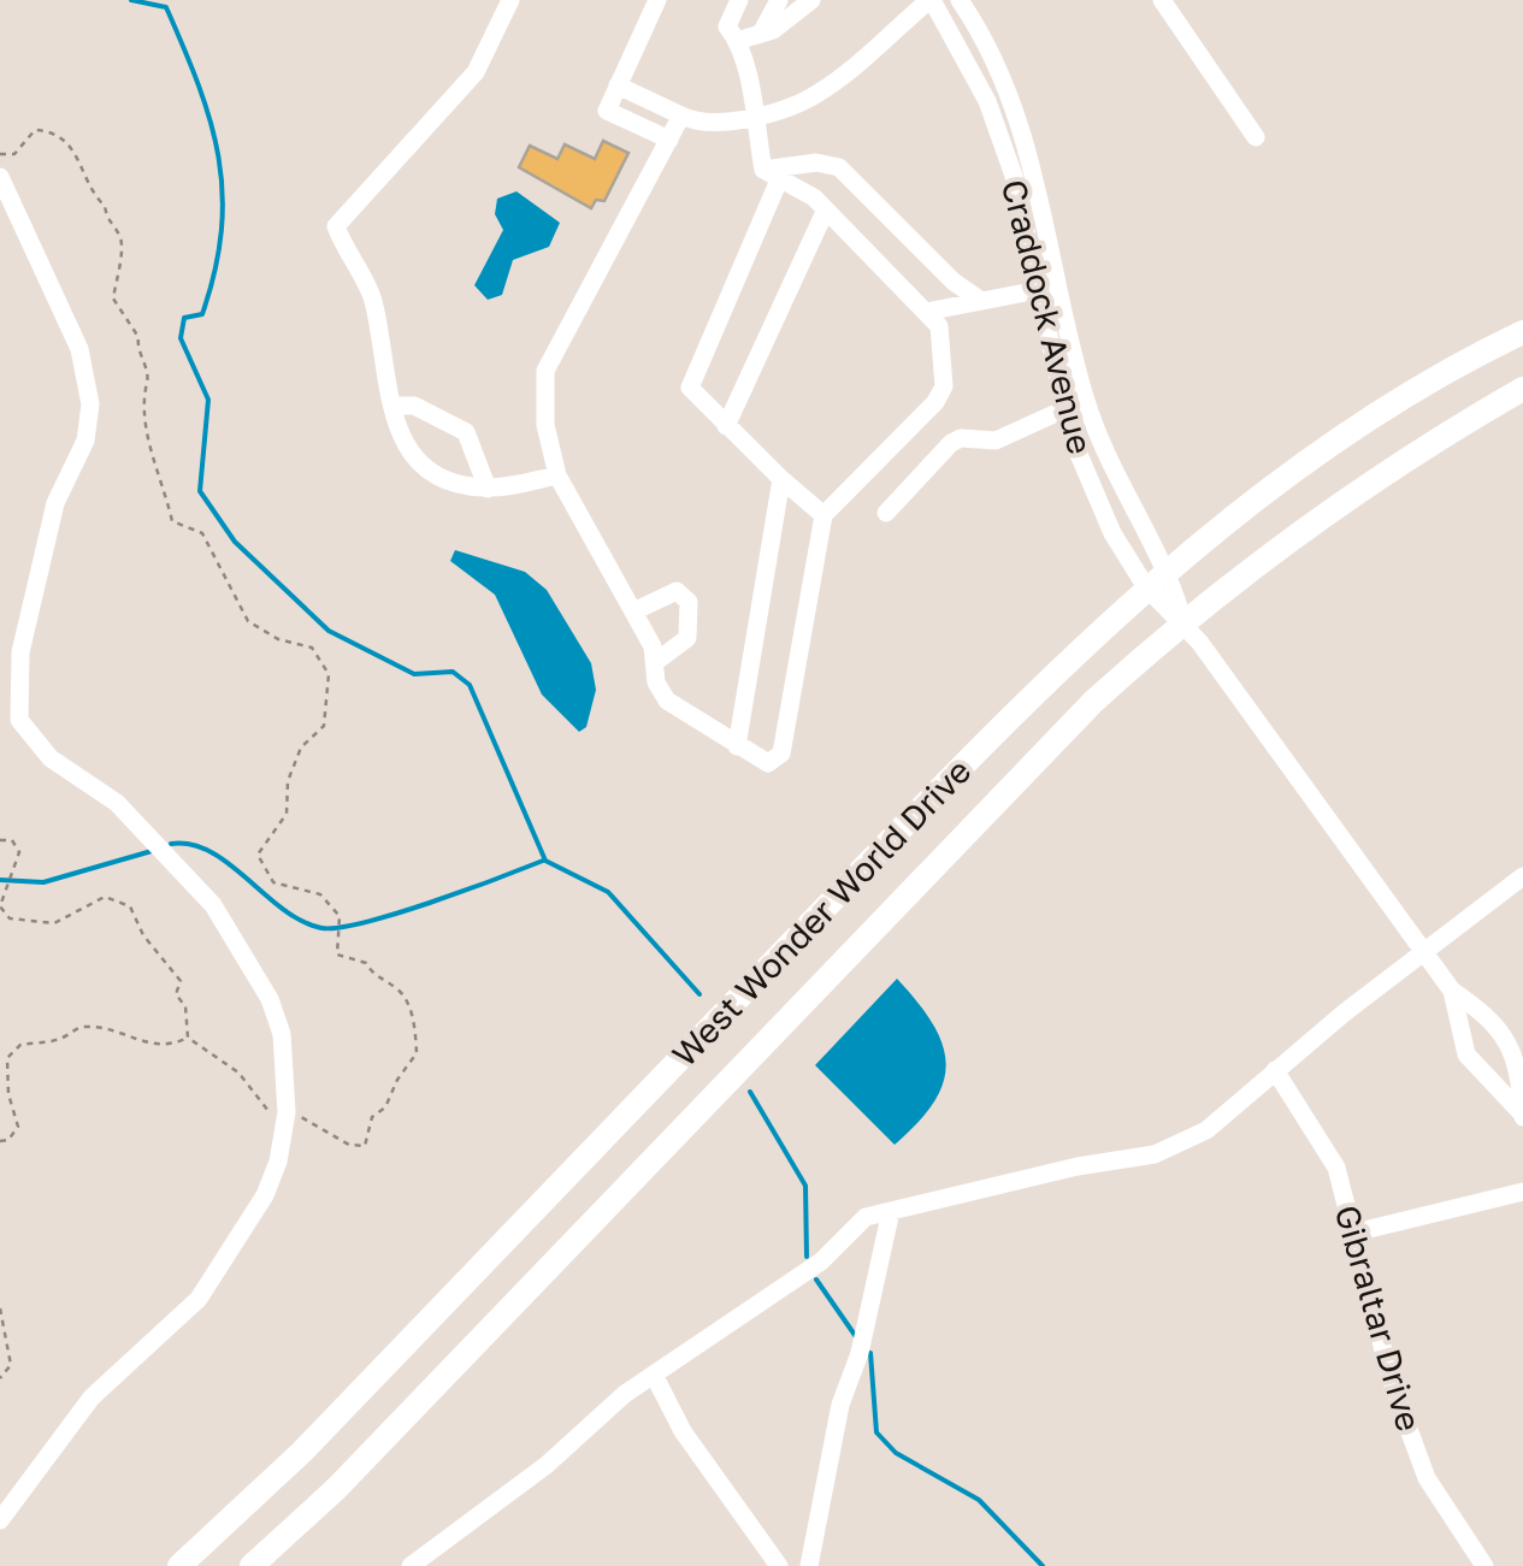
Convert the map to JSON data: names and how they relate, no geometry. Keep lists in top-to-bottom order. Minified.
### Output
{"streets":{"main road":["West Wonder World Drive"],"street":["Craddock Avenue","Gibraltar Drive"]},"crossings":[["Craddock Avenue","West Wonder World Drive"]]}
